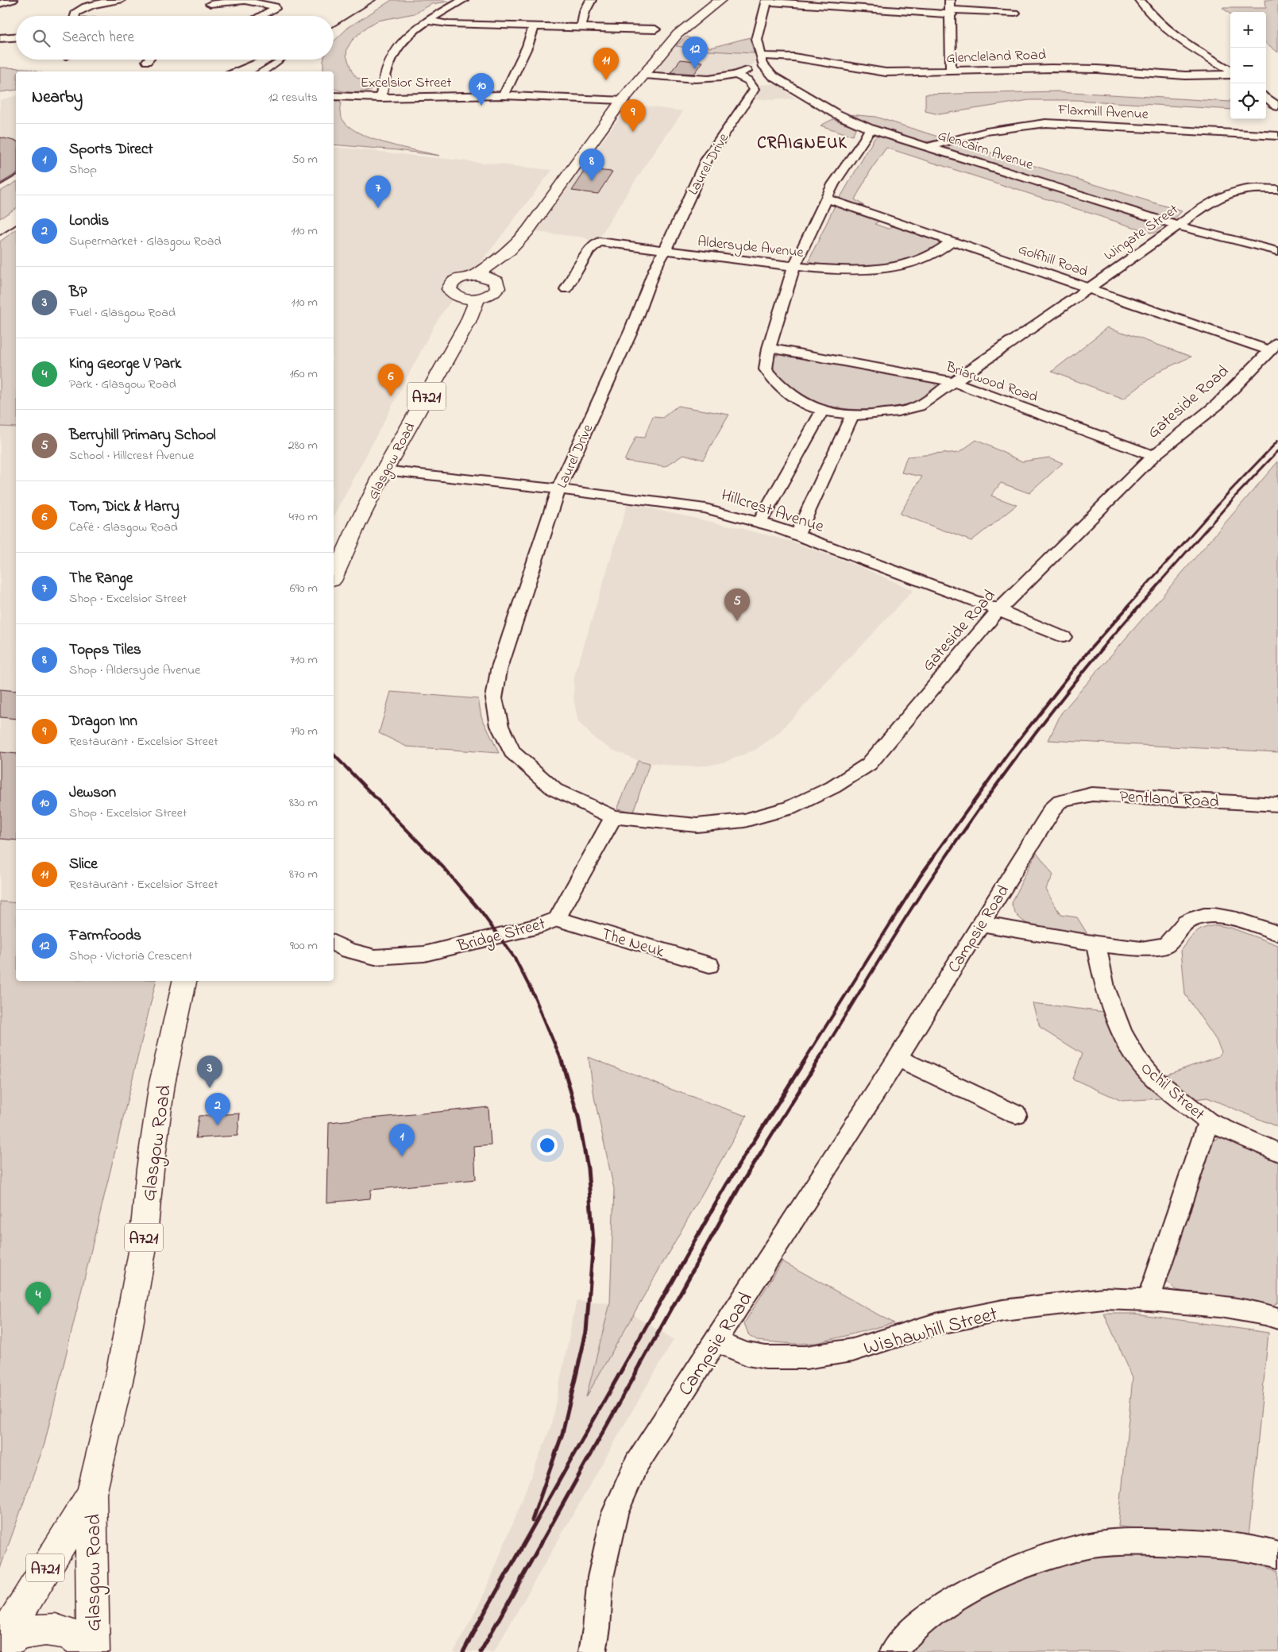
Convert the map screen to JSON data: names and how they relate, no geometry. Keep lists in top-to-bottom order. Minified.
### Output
{"streets":{"main road":["A721","Glasgow Road"],"street":["Glencleland Road","Excelsior Street","Flaxmill Avenue","Glencairn Avenue","Laurel Drive","Wingate Street","Aldersyde Avenue","Golfhill Road","Briarwood Road","Gateside Road","Hillcrest Avenue","Pentland Road","Campsie Road","Bridge Street","The Neuk","Ochil Street","Wishawhill Street"]},"crossings":[["Glencleland Road","Glencairn Avenue"],["Flaxmill Avenue","Glencairn Avenue"],["Glencairn Avenue","Wingate Street"],["Laurel Drive","Aldersyde Avenue"],["Laurel Drive","Gateside Road"],["Laurel Drive","Hillcrest Avenue"],["Laurel Drive","Bridge Street"],["Wingate Street","Aldersyde Avenue"],["Wingate Street","Golfhill Road"],["Wingate Street","Briarwood Road"],["Aldersyde Avenue","Golfhill Road"],["Golfhill Road","Gateside Road"],["Briarwood Road","Gateside Road"],["A721","Glasgow Road"],["Gateside Road","Hillcrest Avenue"],["Gateside Road","Bridge Street"],["Glasgow Road","Hillcrest Avenue"],["Pentland Road","Campsie Road"],["Campsie Road","Wishawhill Street"],["Bridge Street","The Neuk"]],"districts":["CRAIGNEUK"],"page":{"map_buttons":["+","−"],"search":"Search here","pins":["12","11","10","9","8","7","6","5","3","2","1","4"],"heading":["Nearby","12 results"],"list":[{"mark":"1","name":"Sports Direct","note":"Shop","value":"50 m"},{"mark":"2","name":"Londis","note":"Supermarket · Glasgow Road","value":"110 m"},{"mark":"3","name":"BP","note":"Fuel · Glasgow Road","value":"110 m"},{"mark":"4","name":"King George V Park","note":"Park · Glasgow Road","value":"160 m"},{"mark":"5","name":"Berryhill Primary School","note":"School · Hillcrest Avenue","value":"280 m"},{"mark":"6","name":"Tom, Dick & Harry","note":"Café · Glasgow Road","value":"470 m"},{"mark":"7","name":"The Range","note":"Shop · Excelsior Street","value":"690 m"},{"mark":"8","name":"Topps Tiles","note":"Shop · Aldersyde Avenue","value":"710 m"},{"mark":"9","name":"Dragon Inn","note":"Restaurant · Excelsior Street","value":"790 m"},{"mark":"10","name":"Jewson","note":"Shop · Excelsior Street","value":"830 m"},{"mark":"11","name":"Slice","note":"Restaurant · Excelsior Street","value":"870 m"},{"mark":"12","name":"Farmfoods","note":"Shop · Victoria Crescent","value":"900 m"}]}}
